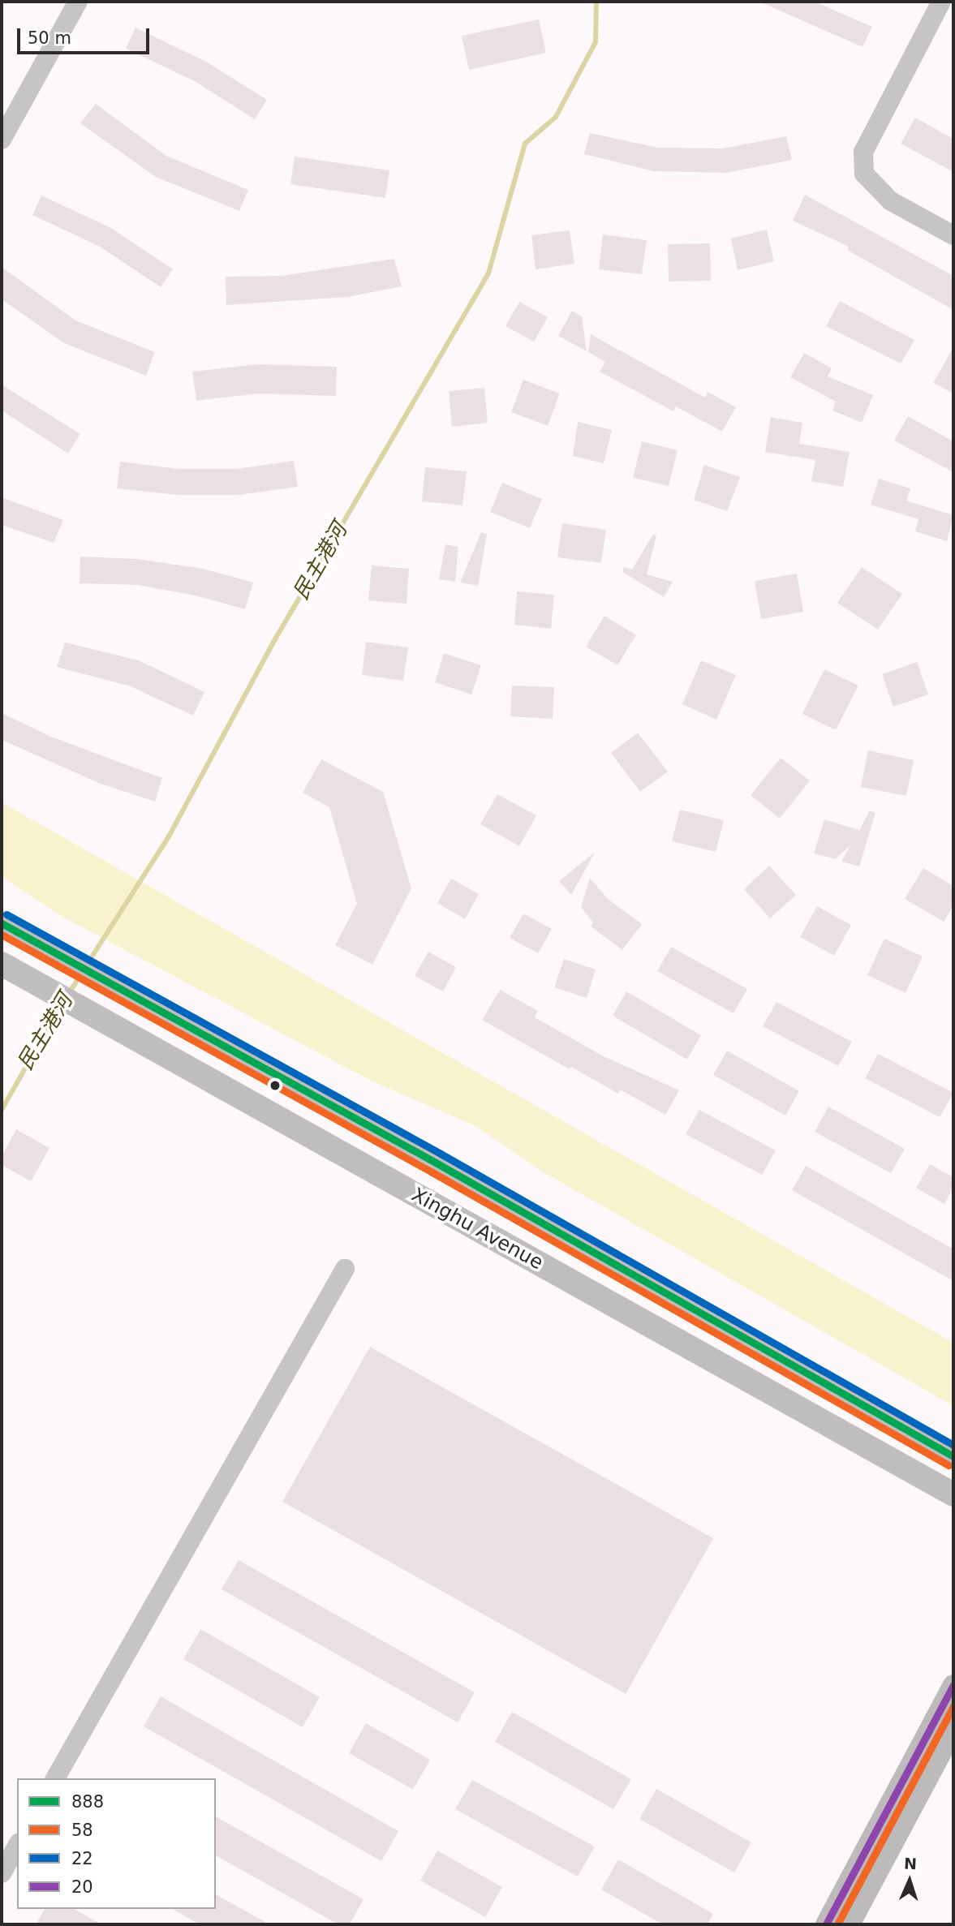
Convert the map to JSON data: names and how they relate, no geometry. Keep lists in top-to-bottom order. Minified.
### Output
{"streets":{"main road":["Xinghu Avenue"]},"water":["民主港河"],"lines":["transit line 22","transit line 888","transit line 58","transit line 20"],"legend":["888","58","22","20"],"scale_bar":"50 m","north":"top"}
